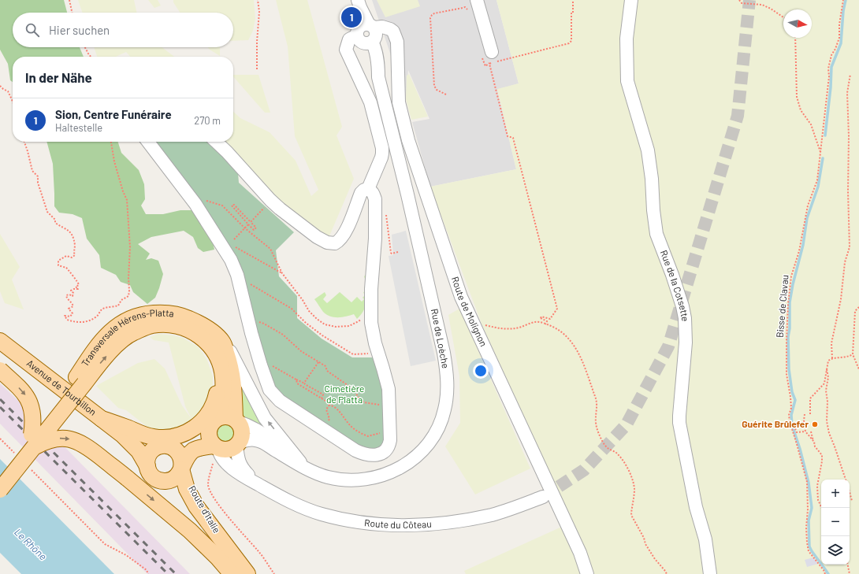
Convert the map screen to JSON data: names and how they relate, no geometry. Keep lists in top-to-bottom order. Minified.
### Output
{"streets":{"main road":["Transversale Hérens-Platta","Avenue de Tourbillon","Route d'Italie"],"street":["Rue de la Cotsette","Route de Molignon","Rue de Loèche","Route du Côteau"],"path":["Bisse de Clavau"]},"crossings":[["Route de Molignon","Rue de Loèche"],["Rue de Loèche","Transversale Hérens-Platta"],["Rue de Loèche","Route du Côteau"],["Transversale Hérens-Platta","Route du Côteau"],["Avenue de Tourbillon","Route d'Italie"]],"water":["Le Rhône"],"parks":["Cimetière de Platta"],"places":["Guérite Brûlefer"],"north":"right","page":{"pins":"1","search":"Hier suchen","heading":"In der Nähe","list":[{"mark":"1","name":"Sion, Centre Funéraire","note":"Haltestelle","value":"270 m"}],"map_buttons":["+","−"]}}
